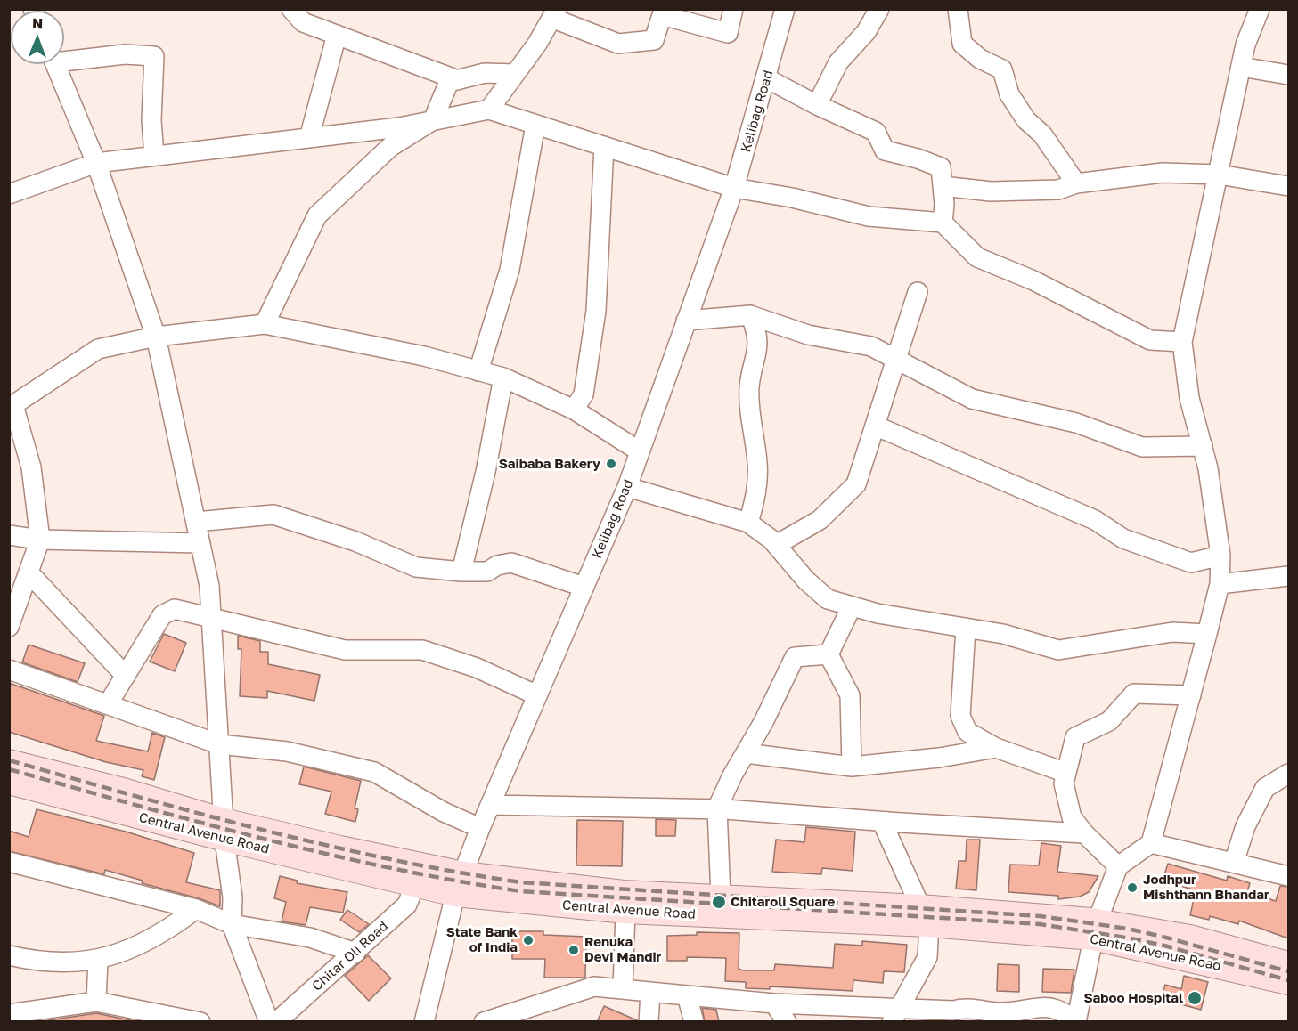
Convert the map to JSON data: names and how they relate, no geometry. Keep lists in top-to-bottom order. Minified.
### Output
{"streets":{"main road":["Central Avenue Road"],"street":["Kelibag Road","Chitar Oli Road"]},"crossings":[["Kelibag Road","Central Avenue Road"],["Central Avenue Road","Chitar Oli Road"]],"places":["Saibaba Bakery","Jodhpur Mishthann Bhandar","Chitaroli Square","State Bank of India","Renuka Devi Mandir","Saboo Hospital"],"north":"top"}
